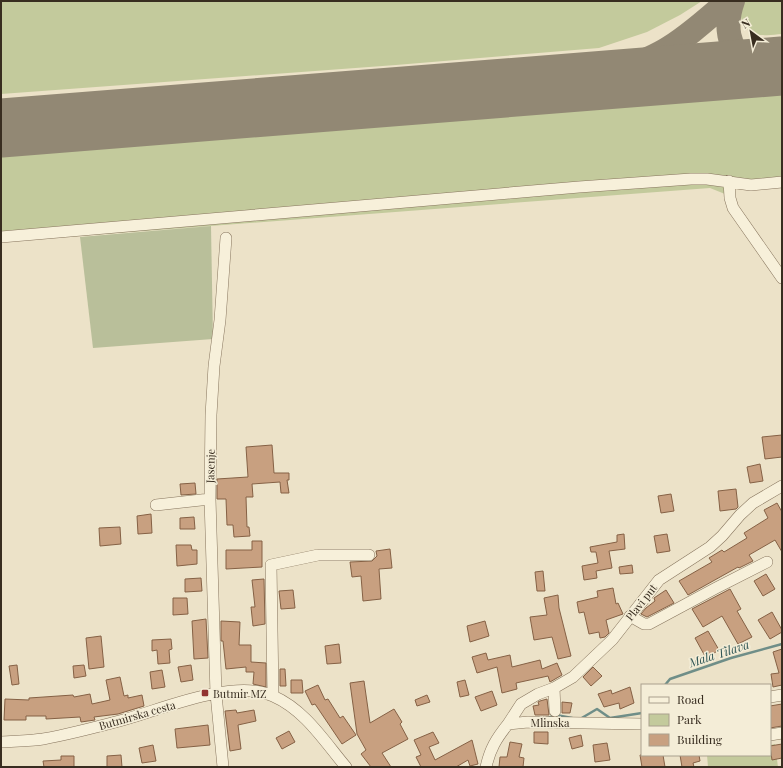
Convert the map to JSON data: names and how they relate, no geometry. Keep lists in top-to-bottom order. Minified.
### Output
{"streets":{"street":["Jasenje","Plavi put","Butmirska cesta","Mlinska"]},"crossings":[["Jasenje","Butmirska cesta"],["Plavi put","Mlinska"]],"water":["Mala Tilava"],"places":{"transit":["Butmir MZ"]},"legend":["Road","Park","Building"],"north":"top left"}
